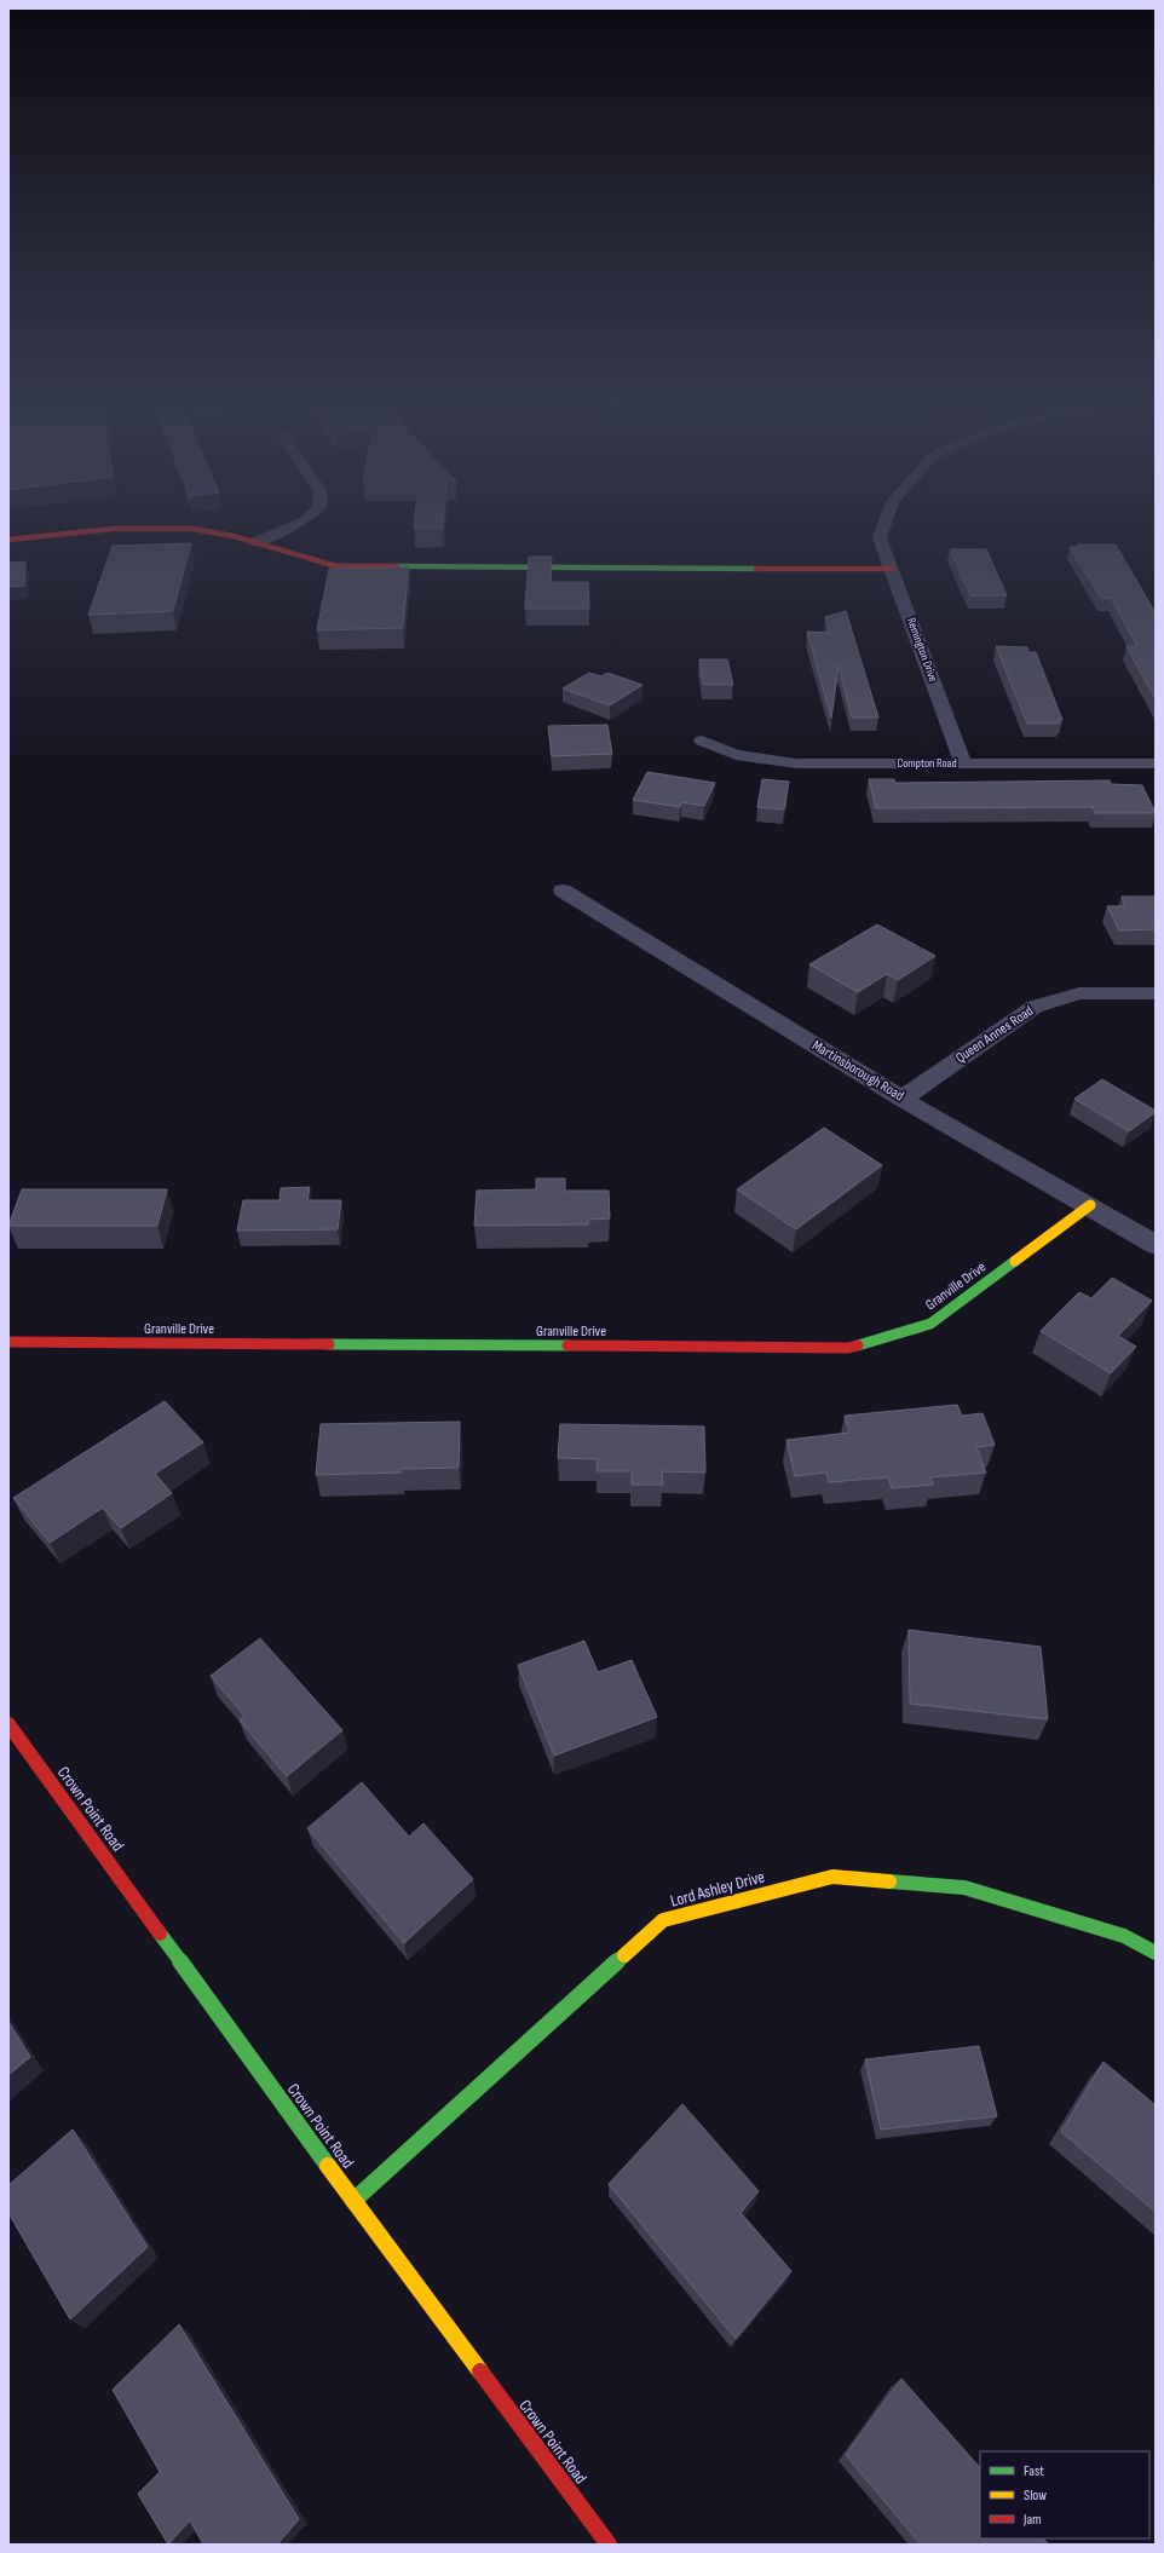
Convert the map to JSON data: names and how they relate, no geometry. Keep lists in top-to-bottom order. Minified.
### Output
{"streets":{"street":["Remington Drive","Compton Road","Queen Annes Road","Martinsborough Road","Granville Drive","Crown Point Road","Lord Ashley Drive"]},"crossings":[["Remington Drive","Compton Road"],["Queen Annes Road","Martinsborough Road"],["Martinsborough Road","Granville Drive"],["Crown Point Road","Lord Ashley Drive"]],"legend":["Fast","Slow","Jam"]}
